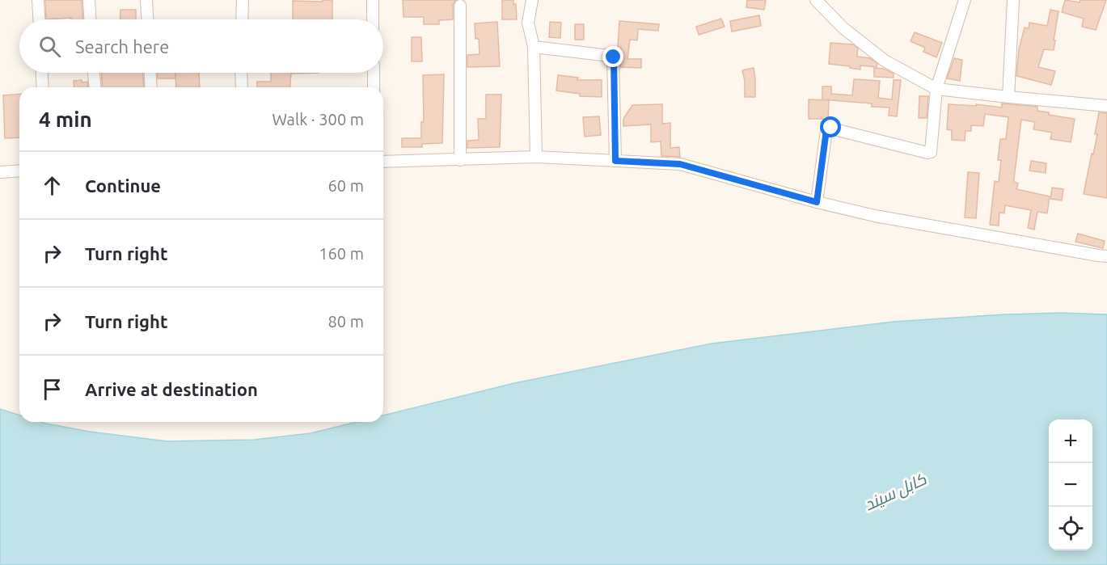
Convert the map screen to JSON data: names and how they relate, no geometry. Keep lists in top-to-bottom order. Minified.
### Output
{"water":["کابل سيند"],"page":{"search":"Search here","heading":["4 min","Walk · 300 m"],"list":[["Continue","60 m"],["Turn right","160 m"],["Turn right","80 m"],"Arrive at destination"],"map_buttons":["+","−"]}}
